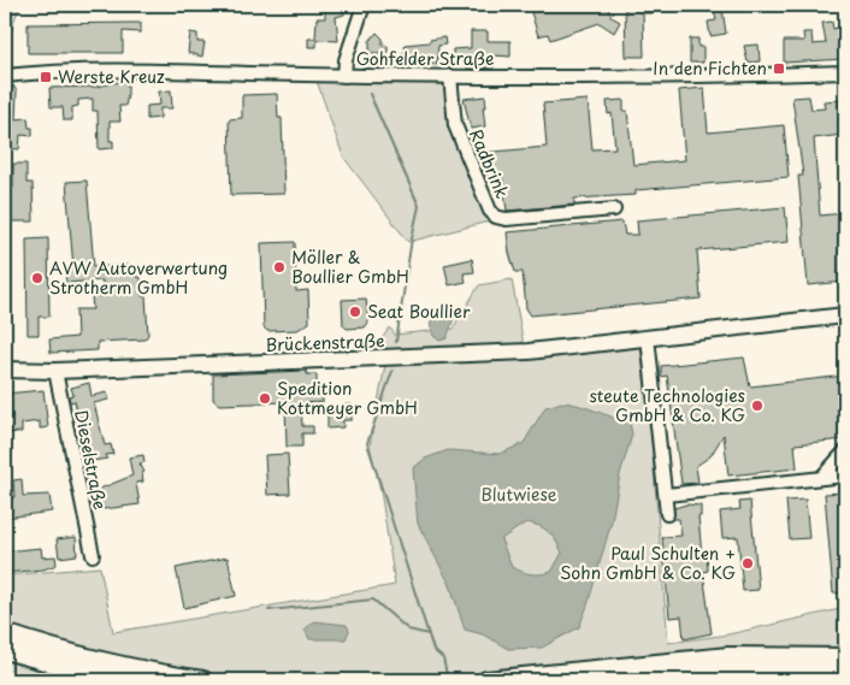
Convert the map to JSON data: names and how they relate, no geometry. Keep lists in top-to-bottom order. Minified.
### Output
{"streets":{"main road":["Brückenstraße"],"street":["Gohfelder Straße","Radbrink","Dieselstraße"]},"crossings":[["Gohfelder Straße","Radbrink"],["Brückenstraße","Dieselstraße"]],"parks":["Blutwiese"],"places":{"transit":["In den Fichten","Werste Kreuz"],"other":["Möller & Boullier GmbH","AVW Autoverwertung Strotherm GmbH","Seat Boullier","Spedition Kottmeyer GmbH","steute Technologies GmbH & Co. KG","Paul Schulten + Sohn GmbH & Co. KG"]}}
